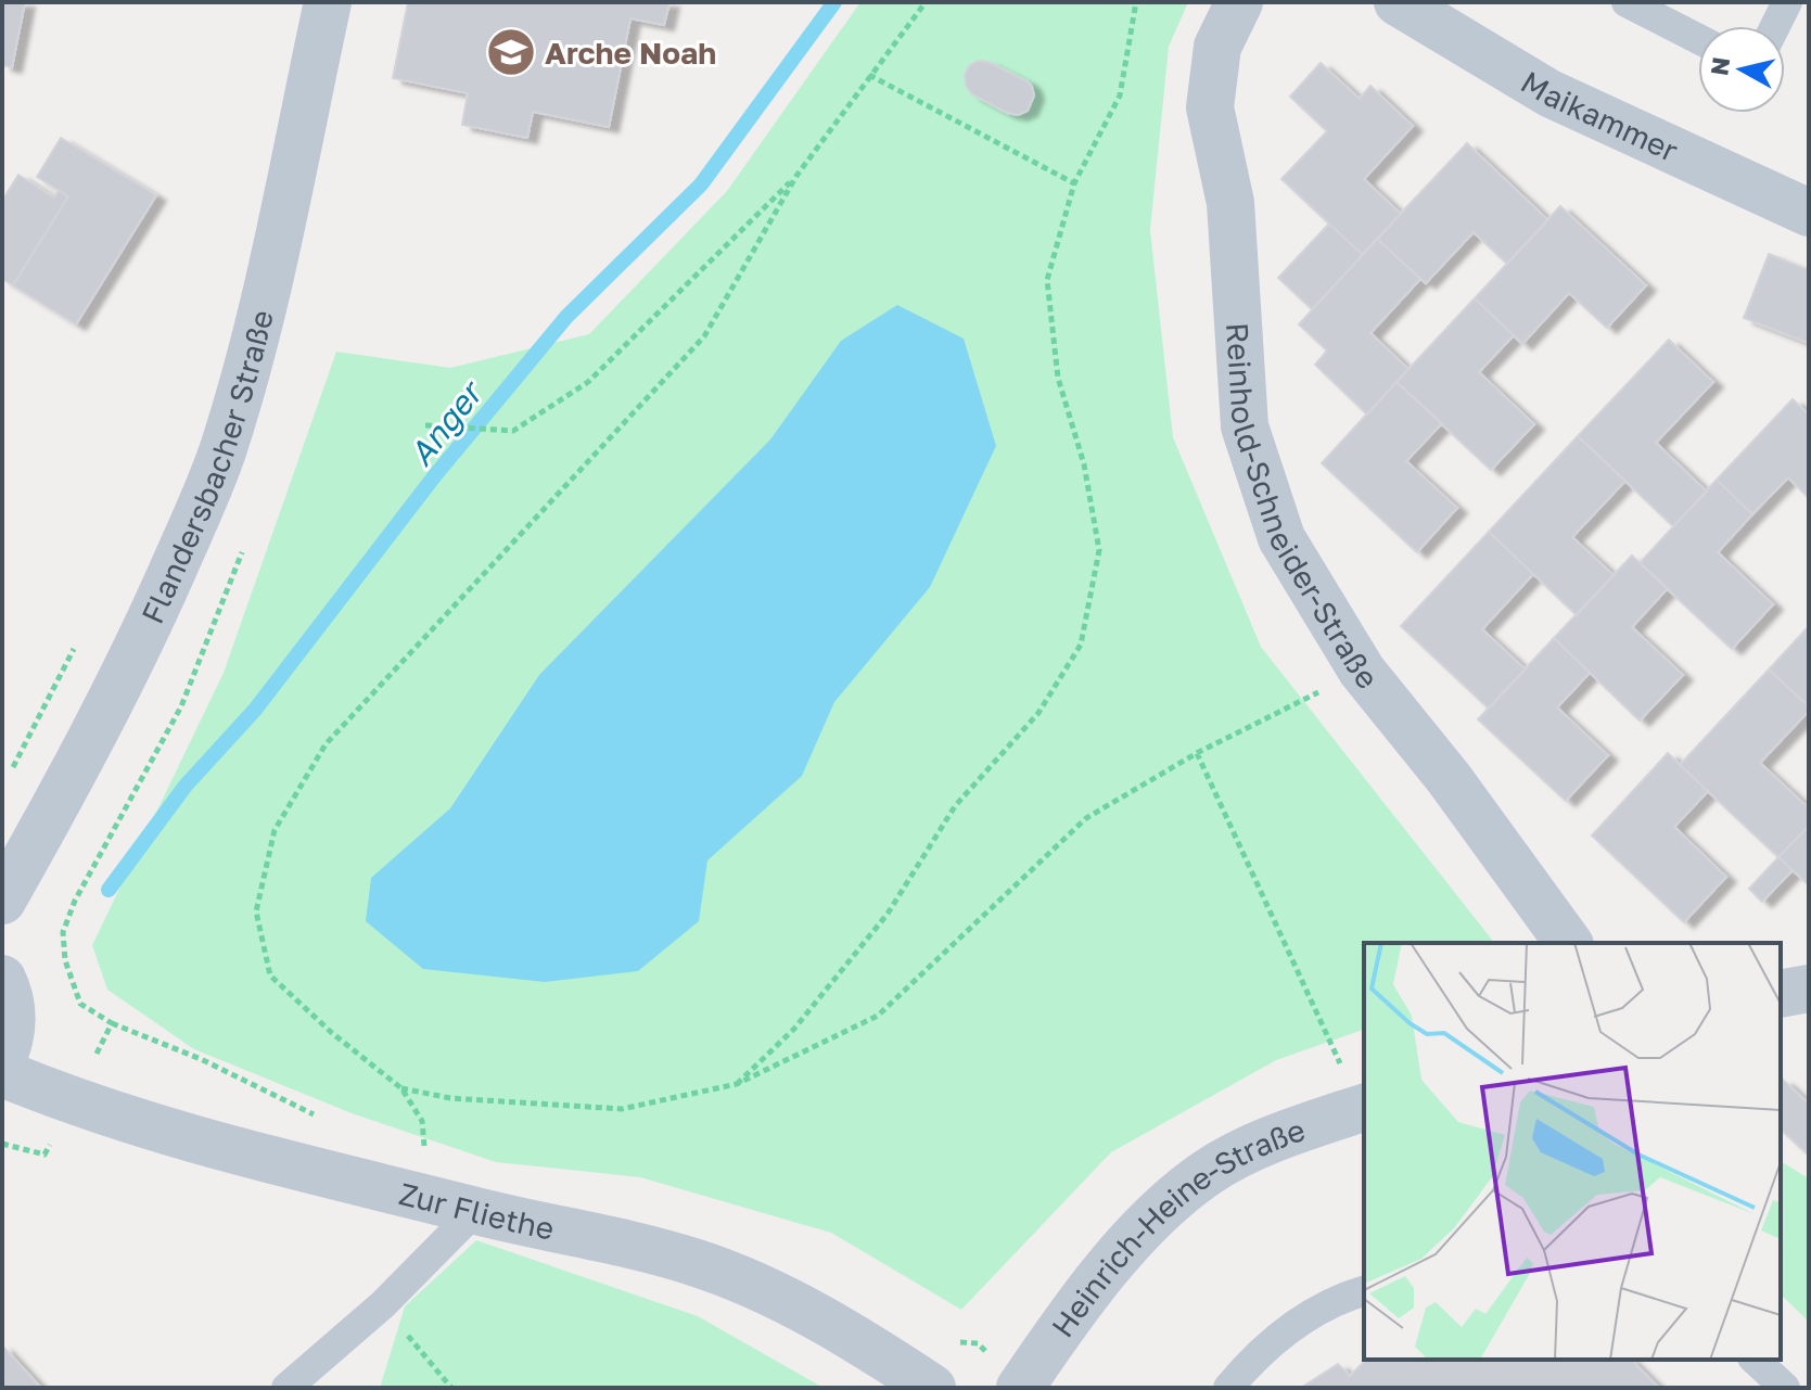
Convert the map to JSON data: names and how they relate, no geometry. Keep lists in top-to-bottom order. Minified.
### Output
{"streets":{"street":["Maikammer","Flandersbacher Straße","Reinhold-Schneider-Straße","Zur Fliethe","Heinrich-Heine-Straße"]},"water":["Anger"],"places":{"school or university":["Arche Noah"]},"north":"left"}
